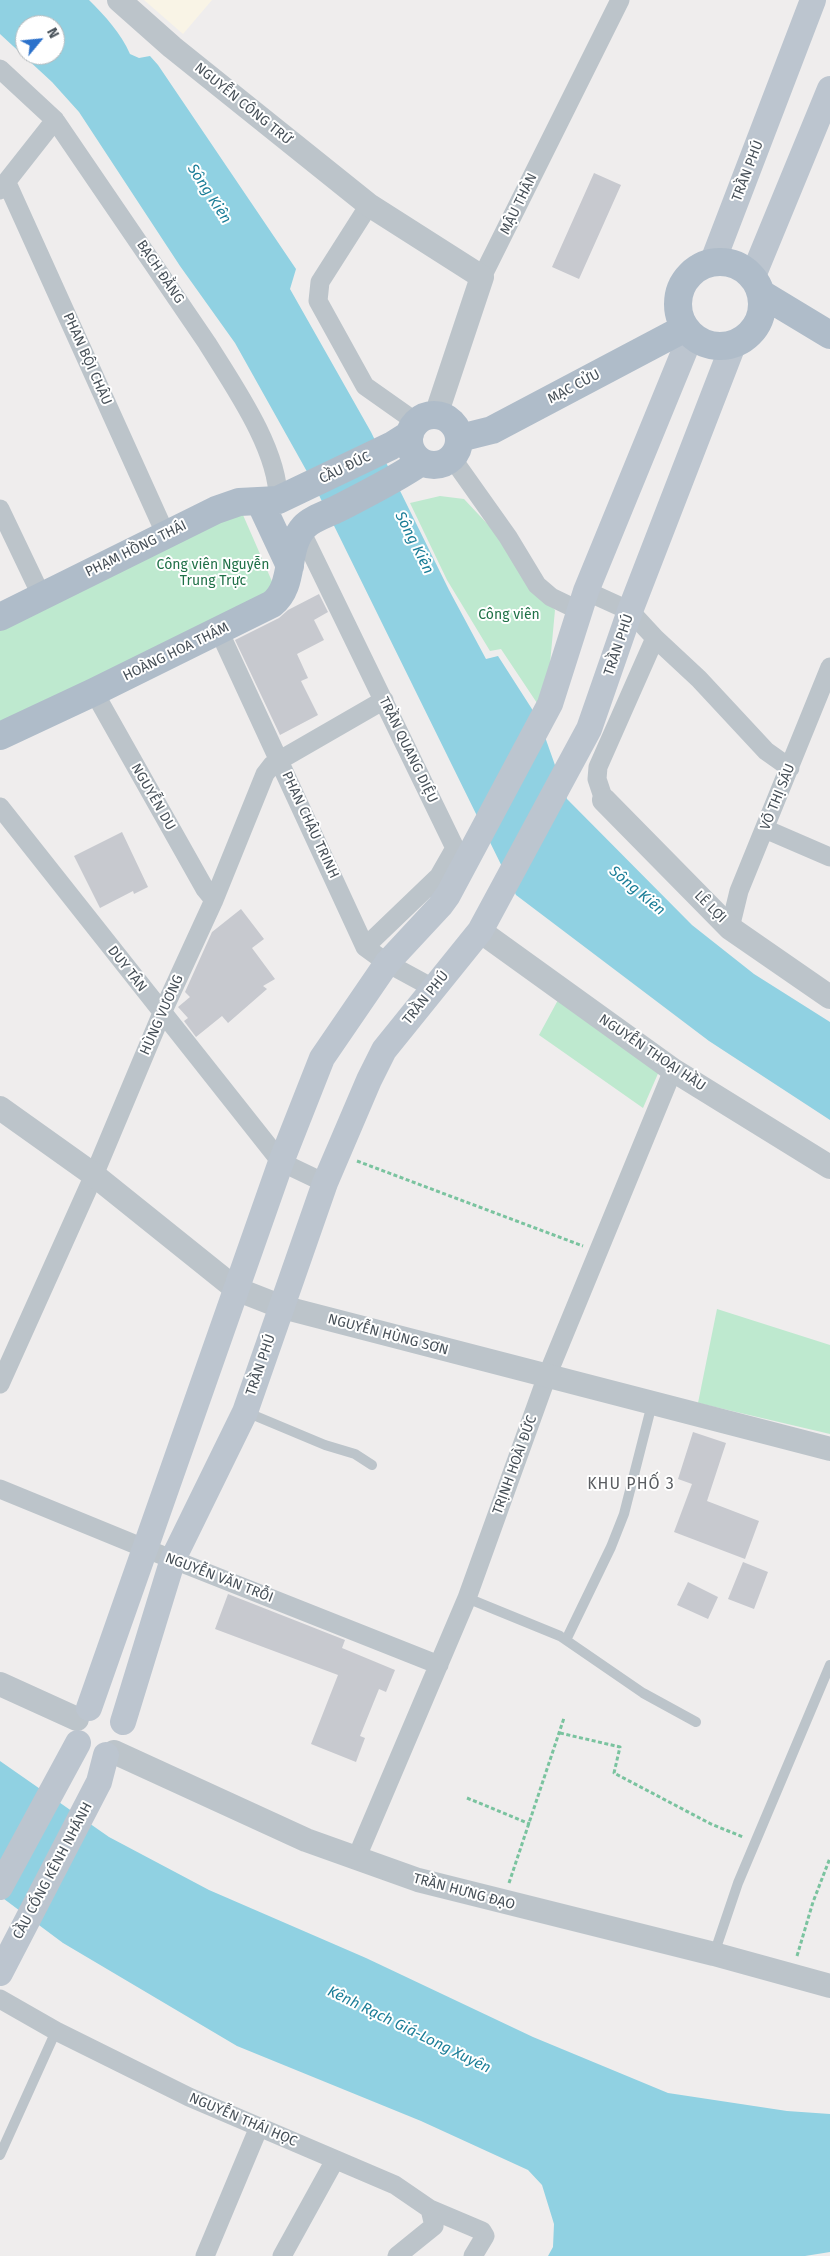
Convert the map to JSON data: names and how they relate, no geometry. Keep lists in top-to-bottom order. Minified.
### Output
{"streets":{"main road":["TRẦN PHÚ","MẠC CỬU","CẦU ĐÚC","PHẠM HỒNG THÁI","HOÀNG HOA THÁM","CẦU CỐNG KÊNH NHÁNH"],"street":["NGUYỄN CÔNG TRỨ","MẬU THÂN","BẠCH ĐẰNG","PHAN BỘI CHÂU","TRẦN QUANG DIỆU","NGUYỄN DU","VÕ THỊ SÁU","PHAN CHÂU TRINH","LÊ LỢI","DUY TÂN","HÙNG VƯƠNG","NGUYỄN THOẠI HẦU","NGUYỄN HÙNG SƠN","TRỊNH HOÀI ĐỨC","NGUYỄN VĂN TRỖI","TRẦN HƯNG ĐẠO","NGUYỄN THÁI HỌC"]},"crossings":[["NGUYỄN CÔNG TRỨ","MẬU THÂN"],["TRẦN PHÚ","MẠC CỬU"],["TRẦN PHÚ","PHAN CHÂU TRINH"],["TRẦN PHÚ","DUY TÂN"],["TRẦN PHÚ","NGUYỄN THOẠI HẦU"],["TRẦN PHÚ","NGUYỄN HÙNG SƠN"],["TRẦN PHÚ","NGUYỄN VĂN TRỖI"],["TRẦN PHÚ","CẦU CỐNG KÊNH NHÁNH"],["TRẦN PHÚ","TRẦN HƯNG ĐẠO"],["MẬU THÂN","CẦU ĐÚC"],["BẠCH ĐẰNG","CẦU ĐÚC"],["BẠCH ĐẰNG","PHẠM HỒNG THÁI"],["PHAN BỘI CHÂU","PHẠM HỒNG THÁI"],["CẦU ĐÚC","PHẠM HỒNG THÁI"],["HOÀNG HOA THÁM","TRẦN QUANG DIỆU"],["HOÀNG HOA THÁM","NGUYỄN DU"],["HOÀNG HOA THÁM","PHAN CHÂU TRINH"],["TRẦN QUANG DIỆU","PHAN CHÂU TRINH"],["TRẦN QUANG DIỆU","HÙNG VƯƠNG"],["NGUYỄN DU","HÙNG VƯƠNG"],["VÕ THỊ SÁU","LÊ LỢI"],["PHAN CHÂU TRINH","HÙNG VƯƠNG"],["DUY TÂN","HÙNG VƯƠNG"],["HÙNG VƯƠNG","NGUYỄN HÙNG SƠN"],["NGUYỄN THOẠI HẦU","TRỊNH HOÀI ĐỨC"],["NGUYỄN HÙNG SƠN","TRỊNH HOÀI ĐỨC"],["TRỊNH HOÀI ĐỨC","NGUYỄN VĂN TRỖI"],["TRỊNH HOÀI ĐỨC","TRẦN HƯNG ĐẠO"],["CẦU CỐNG KÊNH NHÁNH","TRẦN HƯNG ĐẠO"]],"districts":["KHU PHỐ 3"],"water":["Sông Kiên","Kênh Rạch Giá-Long Xuyên"],"parks":["Công viên Nguyễn Trung Trực","Công viên"],"north":"top right"}
